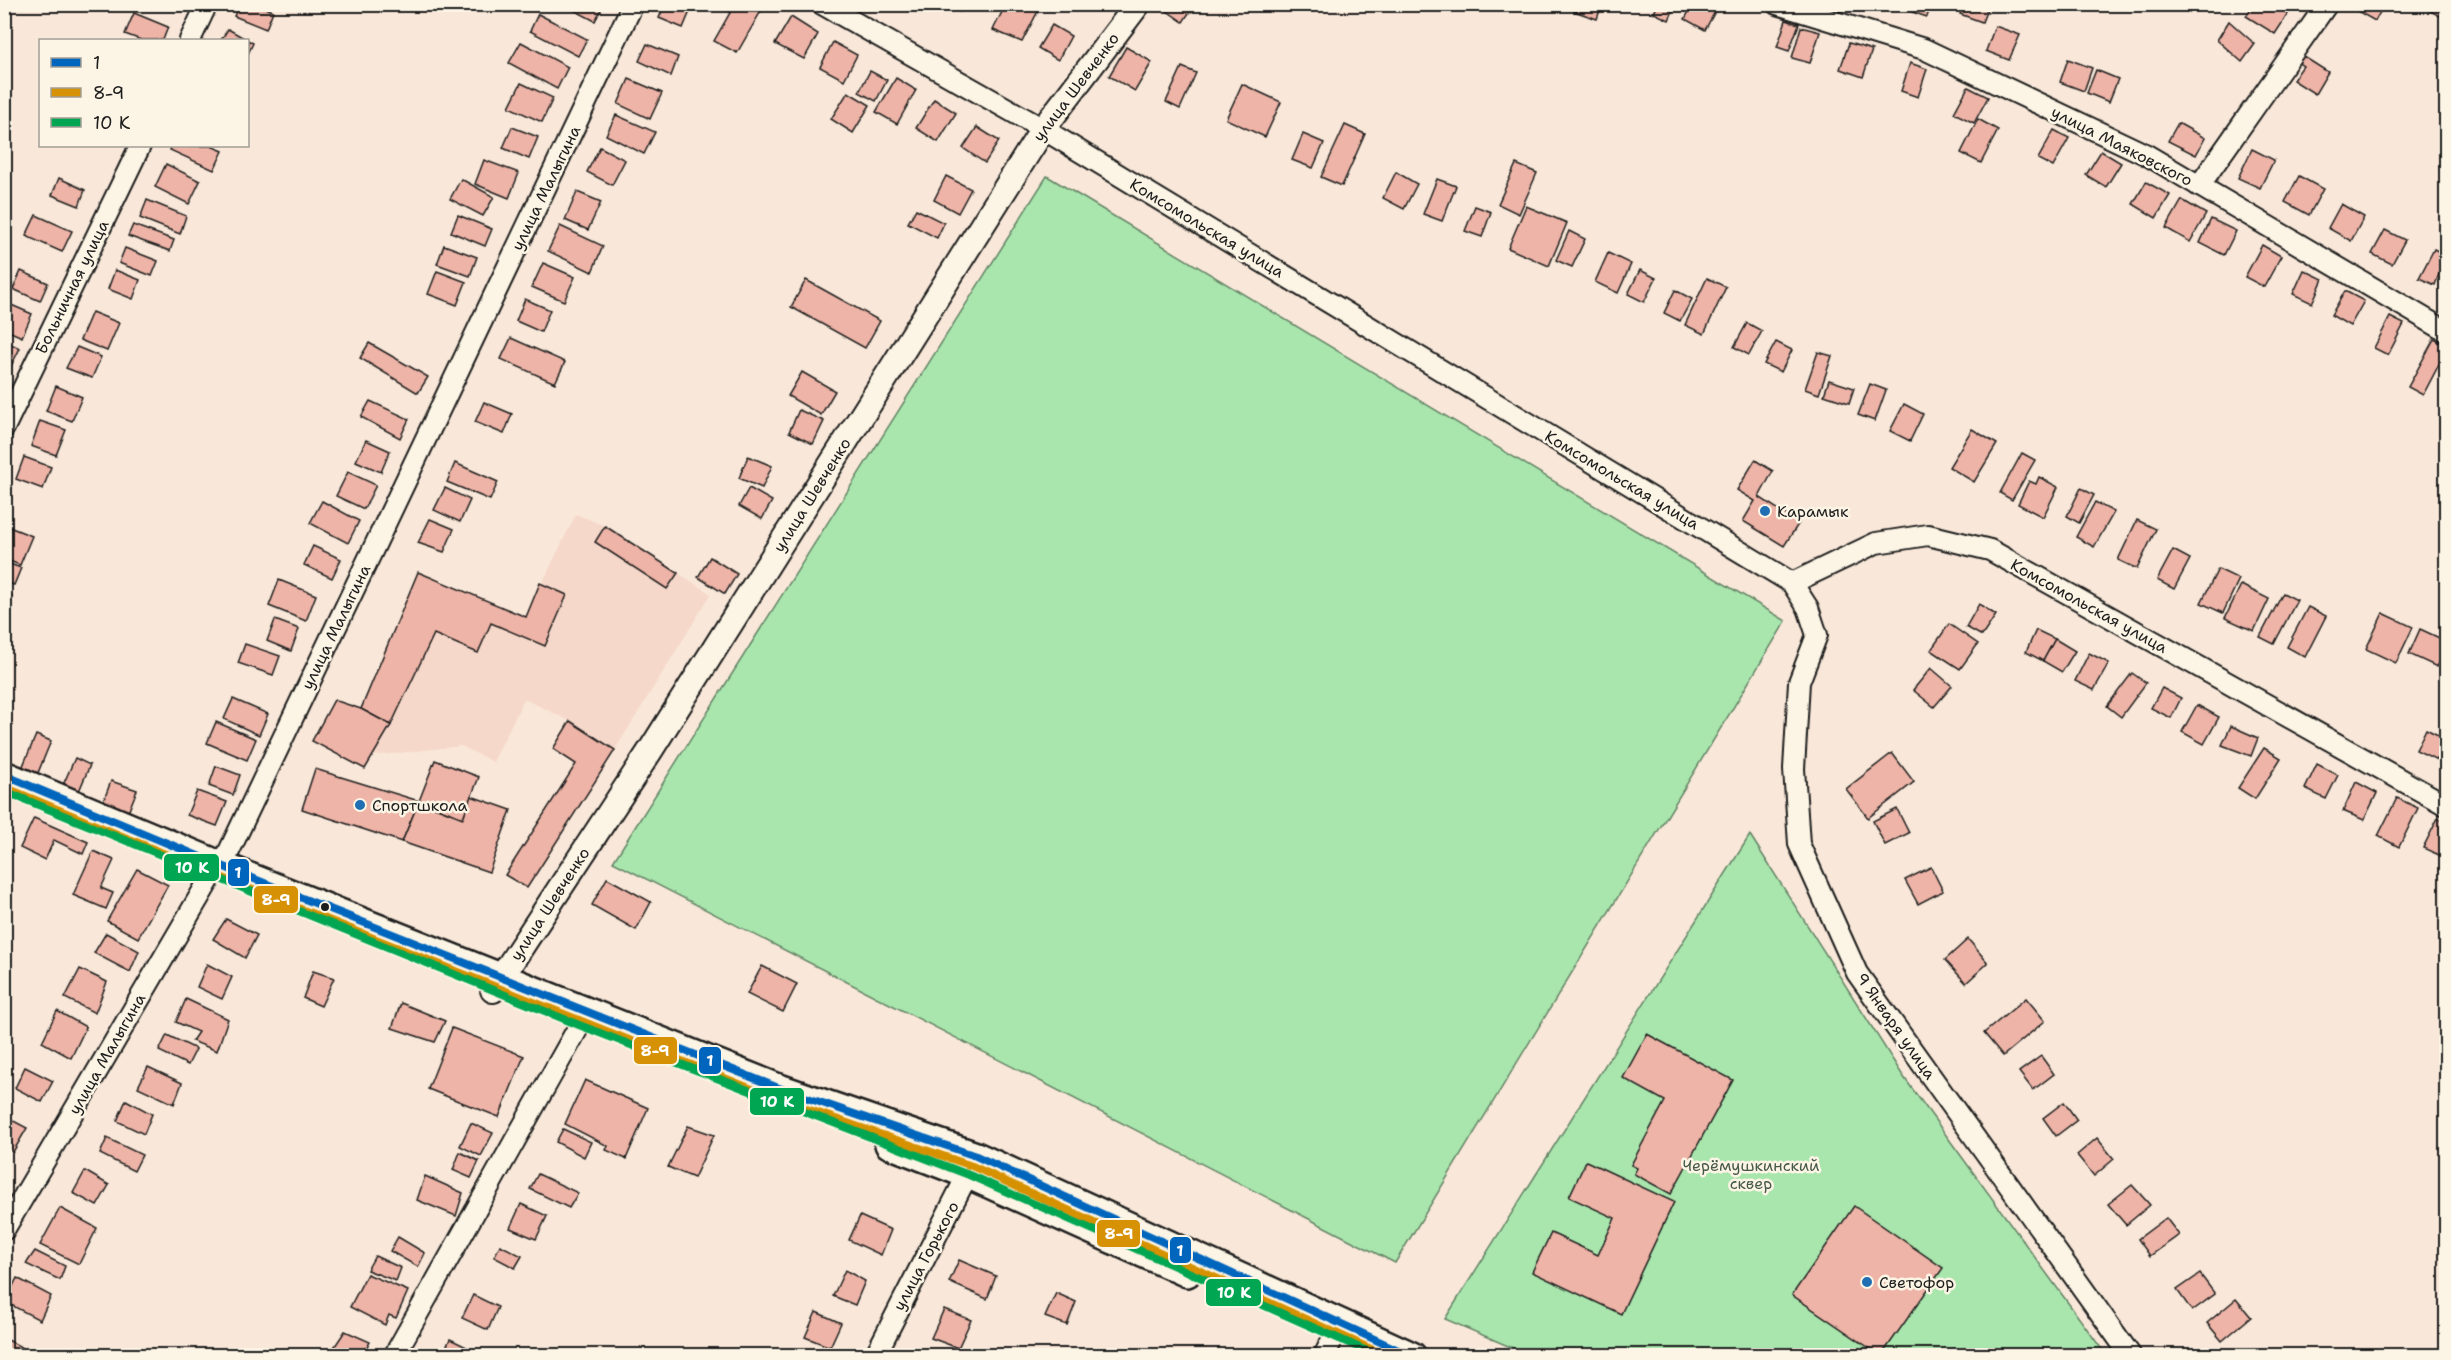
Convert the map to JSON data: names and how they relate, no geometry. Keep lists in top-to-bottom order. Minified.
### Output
{"streets":{"street":["улица Шевченко","улица Маяковского","улица Малыгина","Комсомольская улица","Больничная улица","9 Января улица","улица Горького"]},"crossings":[["улица Шевченко","Комсомольская улица"],["Комсомольская улица","9 Января улица"]],"parks":["Черёмушкинский сквер"],"places":["Карамык","Спортшкола","Светофор"],"lines":["transit line 1","transit line 8-9"],"legend":["1","8-9","10 К"]}
